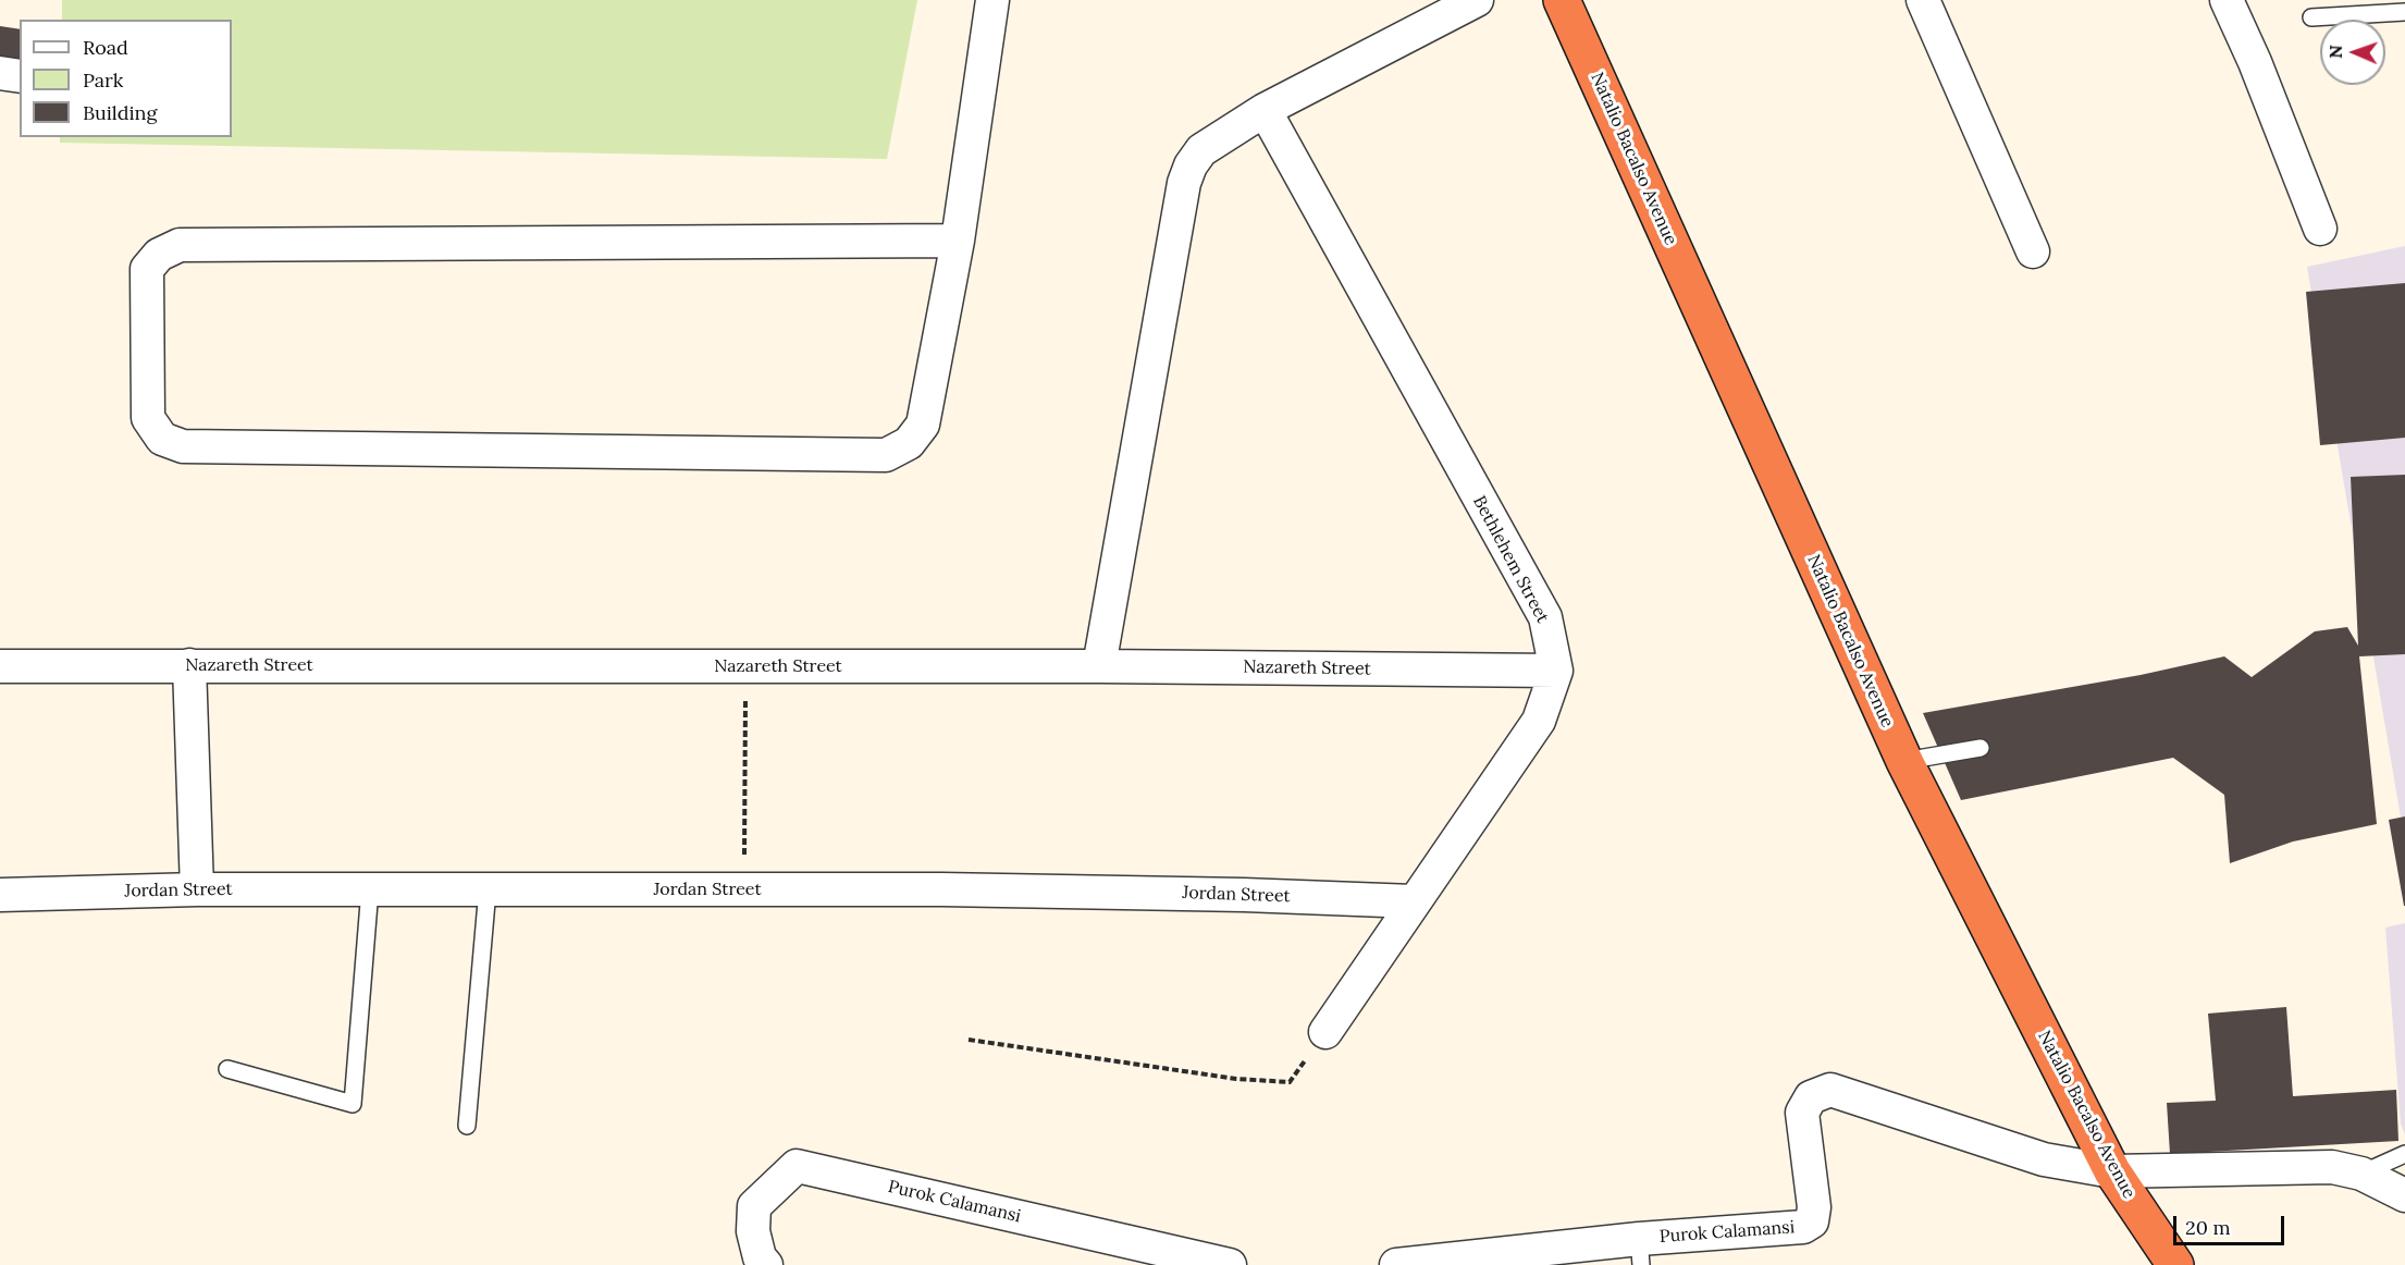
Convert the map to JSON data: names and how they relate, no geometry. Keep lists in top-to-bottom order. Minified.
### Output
{"streets":{"highway":["Natalio Bacalso Avenue"],"street":["Bethlehem Street","Nazareth Street","Jordan Street","Purok Calamansi"]},"crossings":[["Natalio Bacalso Avenue","Purok Calamansi"],["Bethlehem Street","Nazareth Street"]],"legend":["Road","Park","Building"],"scale_bar":"20 m","north":"left"}
